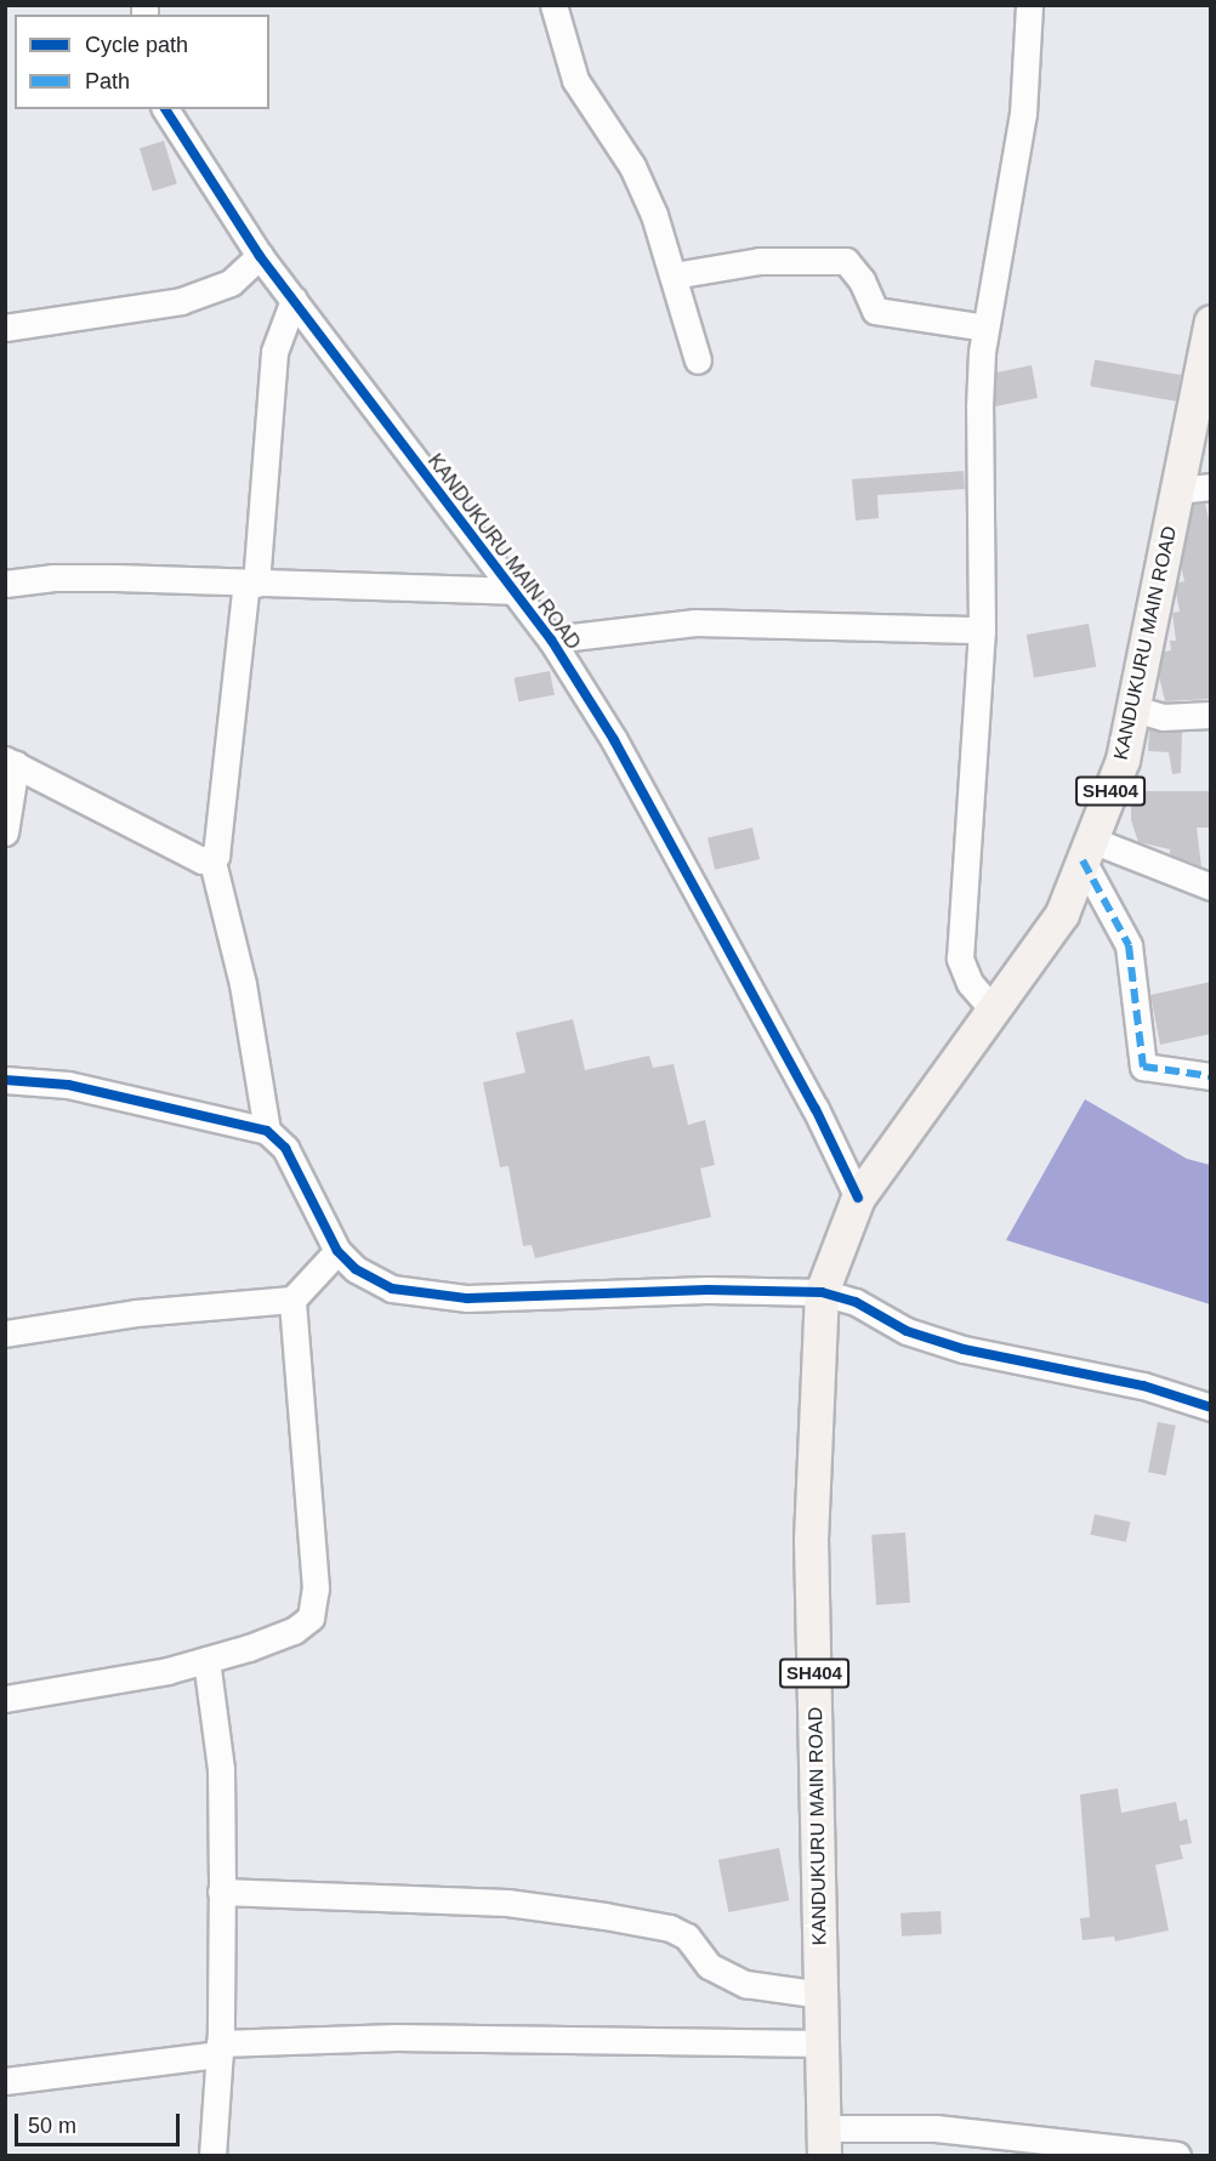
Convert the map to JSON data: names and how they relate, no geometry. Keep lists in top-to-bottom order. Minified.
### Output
{"streets":{"main road":["KANDUKURU MAIN ROAD","SH404"]},"legend":["Cycle path","Path"],"scale_bar":"50 m"}
